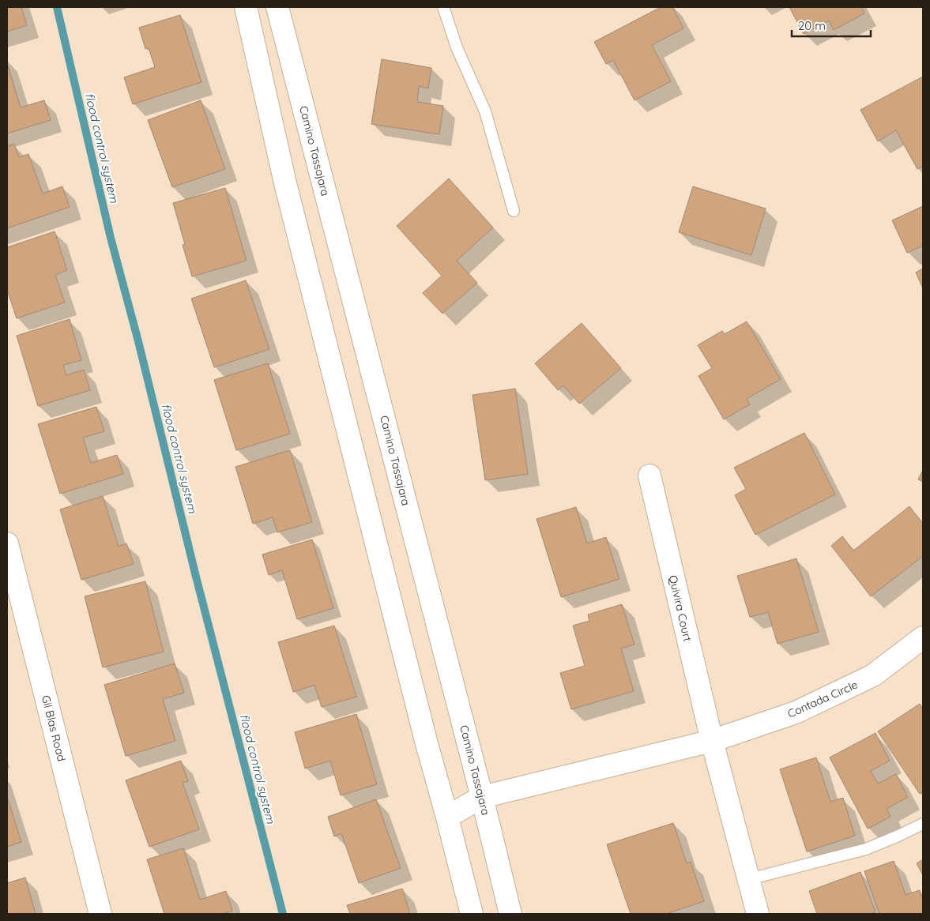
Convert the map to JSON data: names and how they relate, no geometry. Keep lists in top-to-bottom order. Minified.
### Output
{"streets":{"street":["Camino Tassajara","Quivira Court","Contada Circle","Gil Blas Road"]},"crossings":[["Camino Tassajara","Contada Circle"],["Quivira Court","Contada Circle"]],"water":["flood control system"],"scale_bar":"20 m"}
